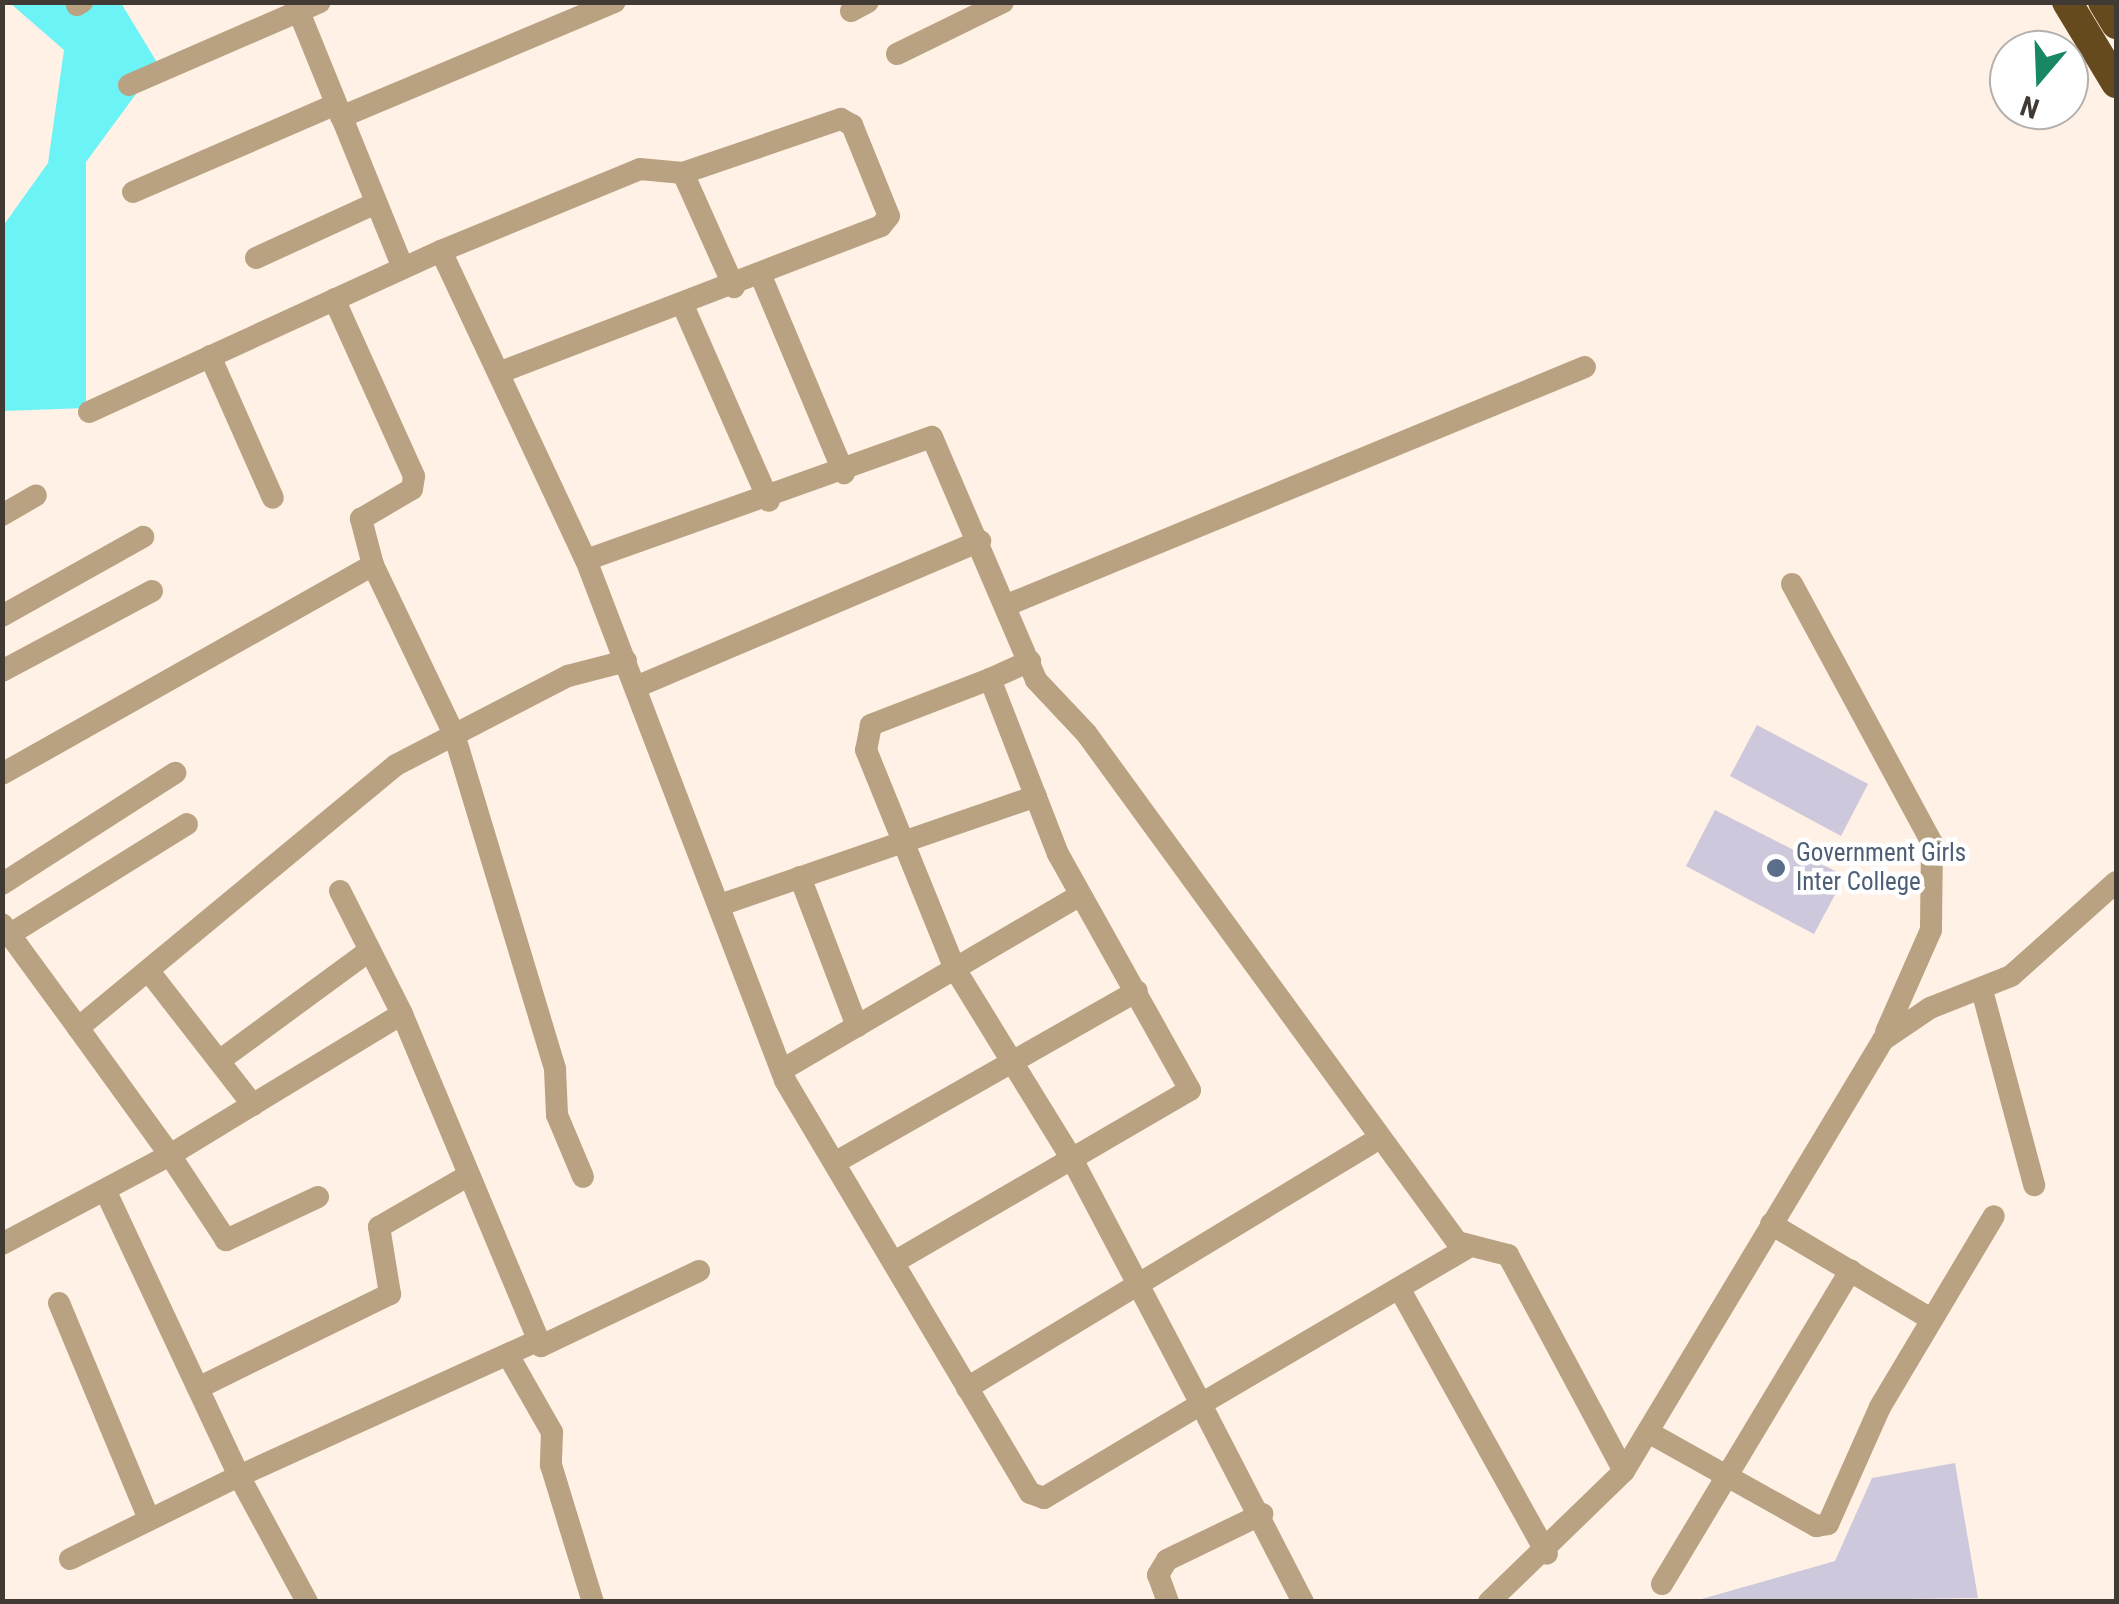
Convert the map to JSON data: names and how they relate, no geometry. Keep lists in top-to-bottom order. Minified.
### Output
{"places":["Government Girls Inter College"],"north":"bottom"}
